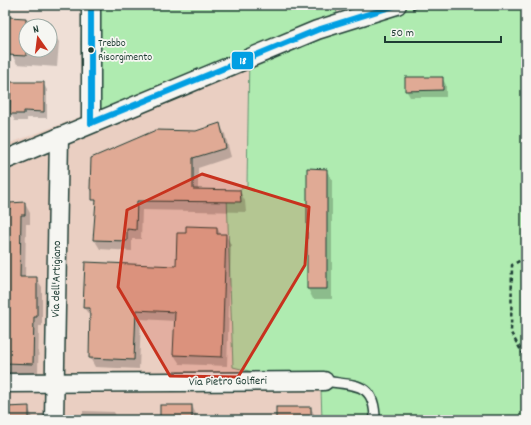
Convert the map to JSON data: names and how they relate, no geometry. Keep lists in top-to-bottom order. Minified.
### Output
{"streets":{"street":["Via dell'Artigiano","Via Pietro Golfieri"]},"crossings":[["Via dell'Artigiano","Via Pietro Golfieri"]],"places":["Trebbo Risorgimento"],"lines":["transit line 18"],"scale_bar":"50 m","north":"top"}
